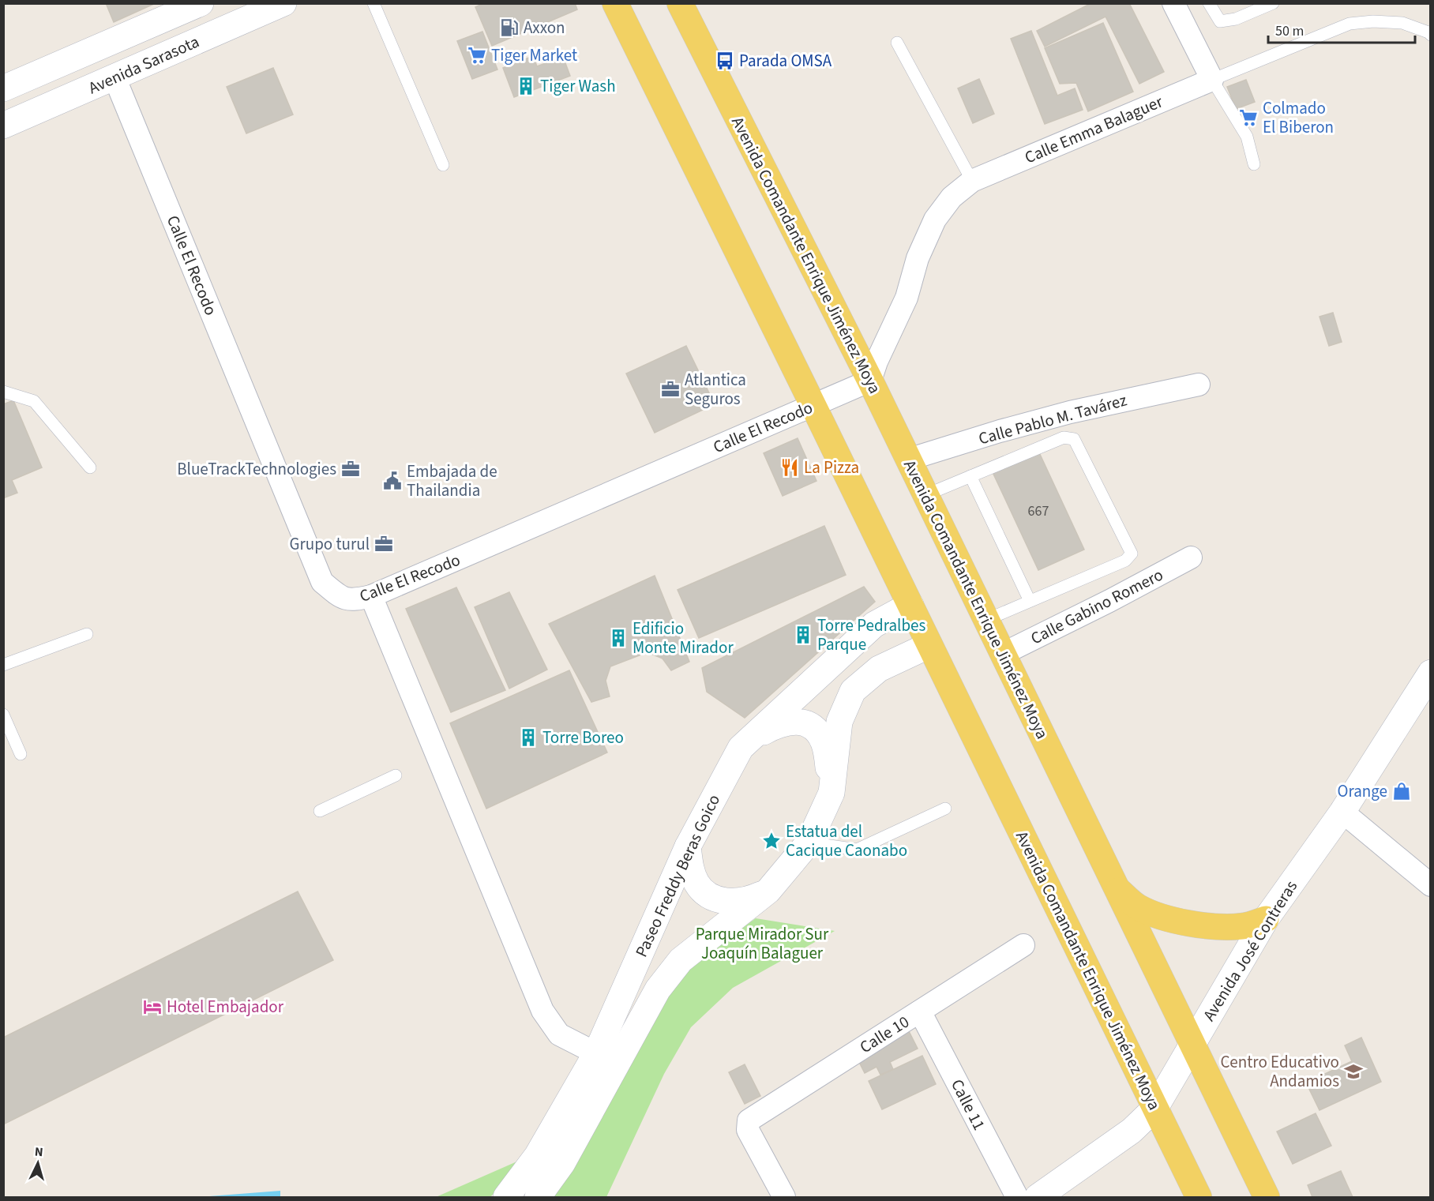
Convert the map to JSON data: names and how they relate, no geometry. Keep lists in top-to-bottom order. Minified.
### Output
{"streets":{"main road":["Avenida Comandante Enrique Jiménez Moya"],"street":["Avenida Sarasota","Calle Emma Balaguer","Calle El Recodo","Calle Pablo M. Tavárez","Calle Gabino Romero","Paseo Freddy Beras Goico","Avenida José Contreras","Calle 10","Calle 11"]},"crossings":[["Avenida Sarasota","Calle El Recodo"],["Calle Emma Balaguer","Avenida Comandante Enrique Jiménez Moya"],["Calle Emma Balaguer","Calle El Recodo"],["Avenida Comandante Enrique Jiménez Moya","Calle El Recodo"],["Avenida Comandante Enrique Jiménez Moya","Calle Pablo M. Tavárez"],["Avenida Comandante Enrique Jiménez Moya","Calle Gabino Romero"],["Avenida Comandante Enrique Jiménez Moya","Paseo Freddy Beras Goico"],["Avenida Comandante Enrique Jiménez Moya","Avenida José Contreras"],["Avenida José Contreras","Calle 11"],["Calle 10","Calle 11"]],"parks":["Parque Mirador Sur Joaquín Balaguer"],"places":{"fuel station":["Axxon"],"supermarket":["Tiger Market","Colmado El Biberon"],"bus stop":["Parada OMSA"],"building":["Tiger Wash","Torre Pedralbes Parque","Edificio Monte Mirador","Torre Boreo"],"office":["Atlantica Seguros","BlueTrackTechnologies","Grupo turul"],"restaurant":["La Pizza"],"public building":["Embajada de Thailandia"],"shop":["Orange"],"place":["Estatua del Cacique Caonabo"],"hotel":["Hotel Embajador"],"school or university":["Centro Educativo Andamios"]},"house_numbers":["667"],"scale_bar":"50 m","north":"top"}
